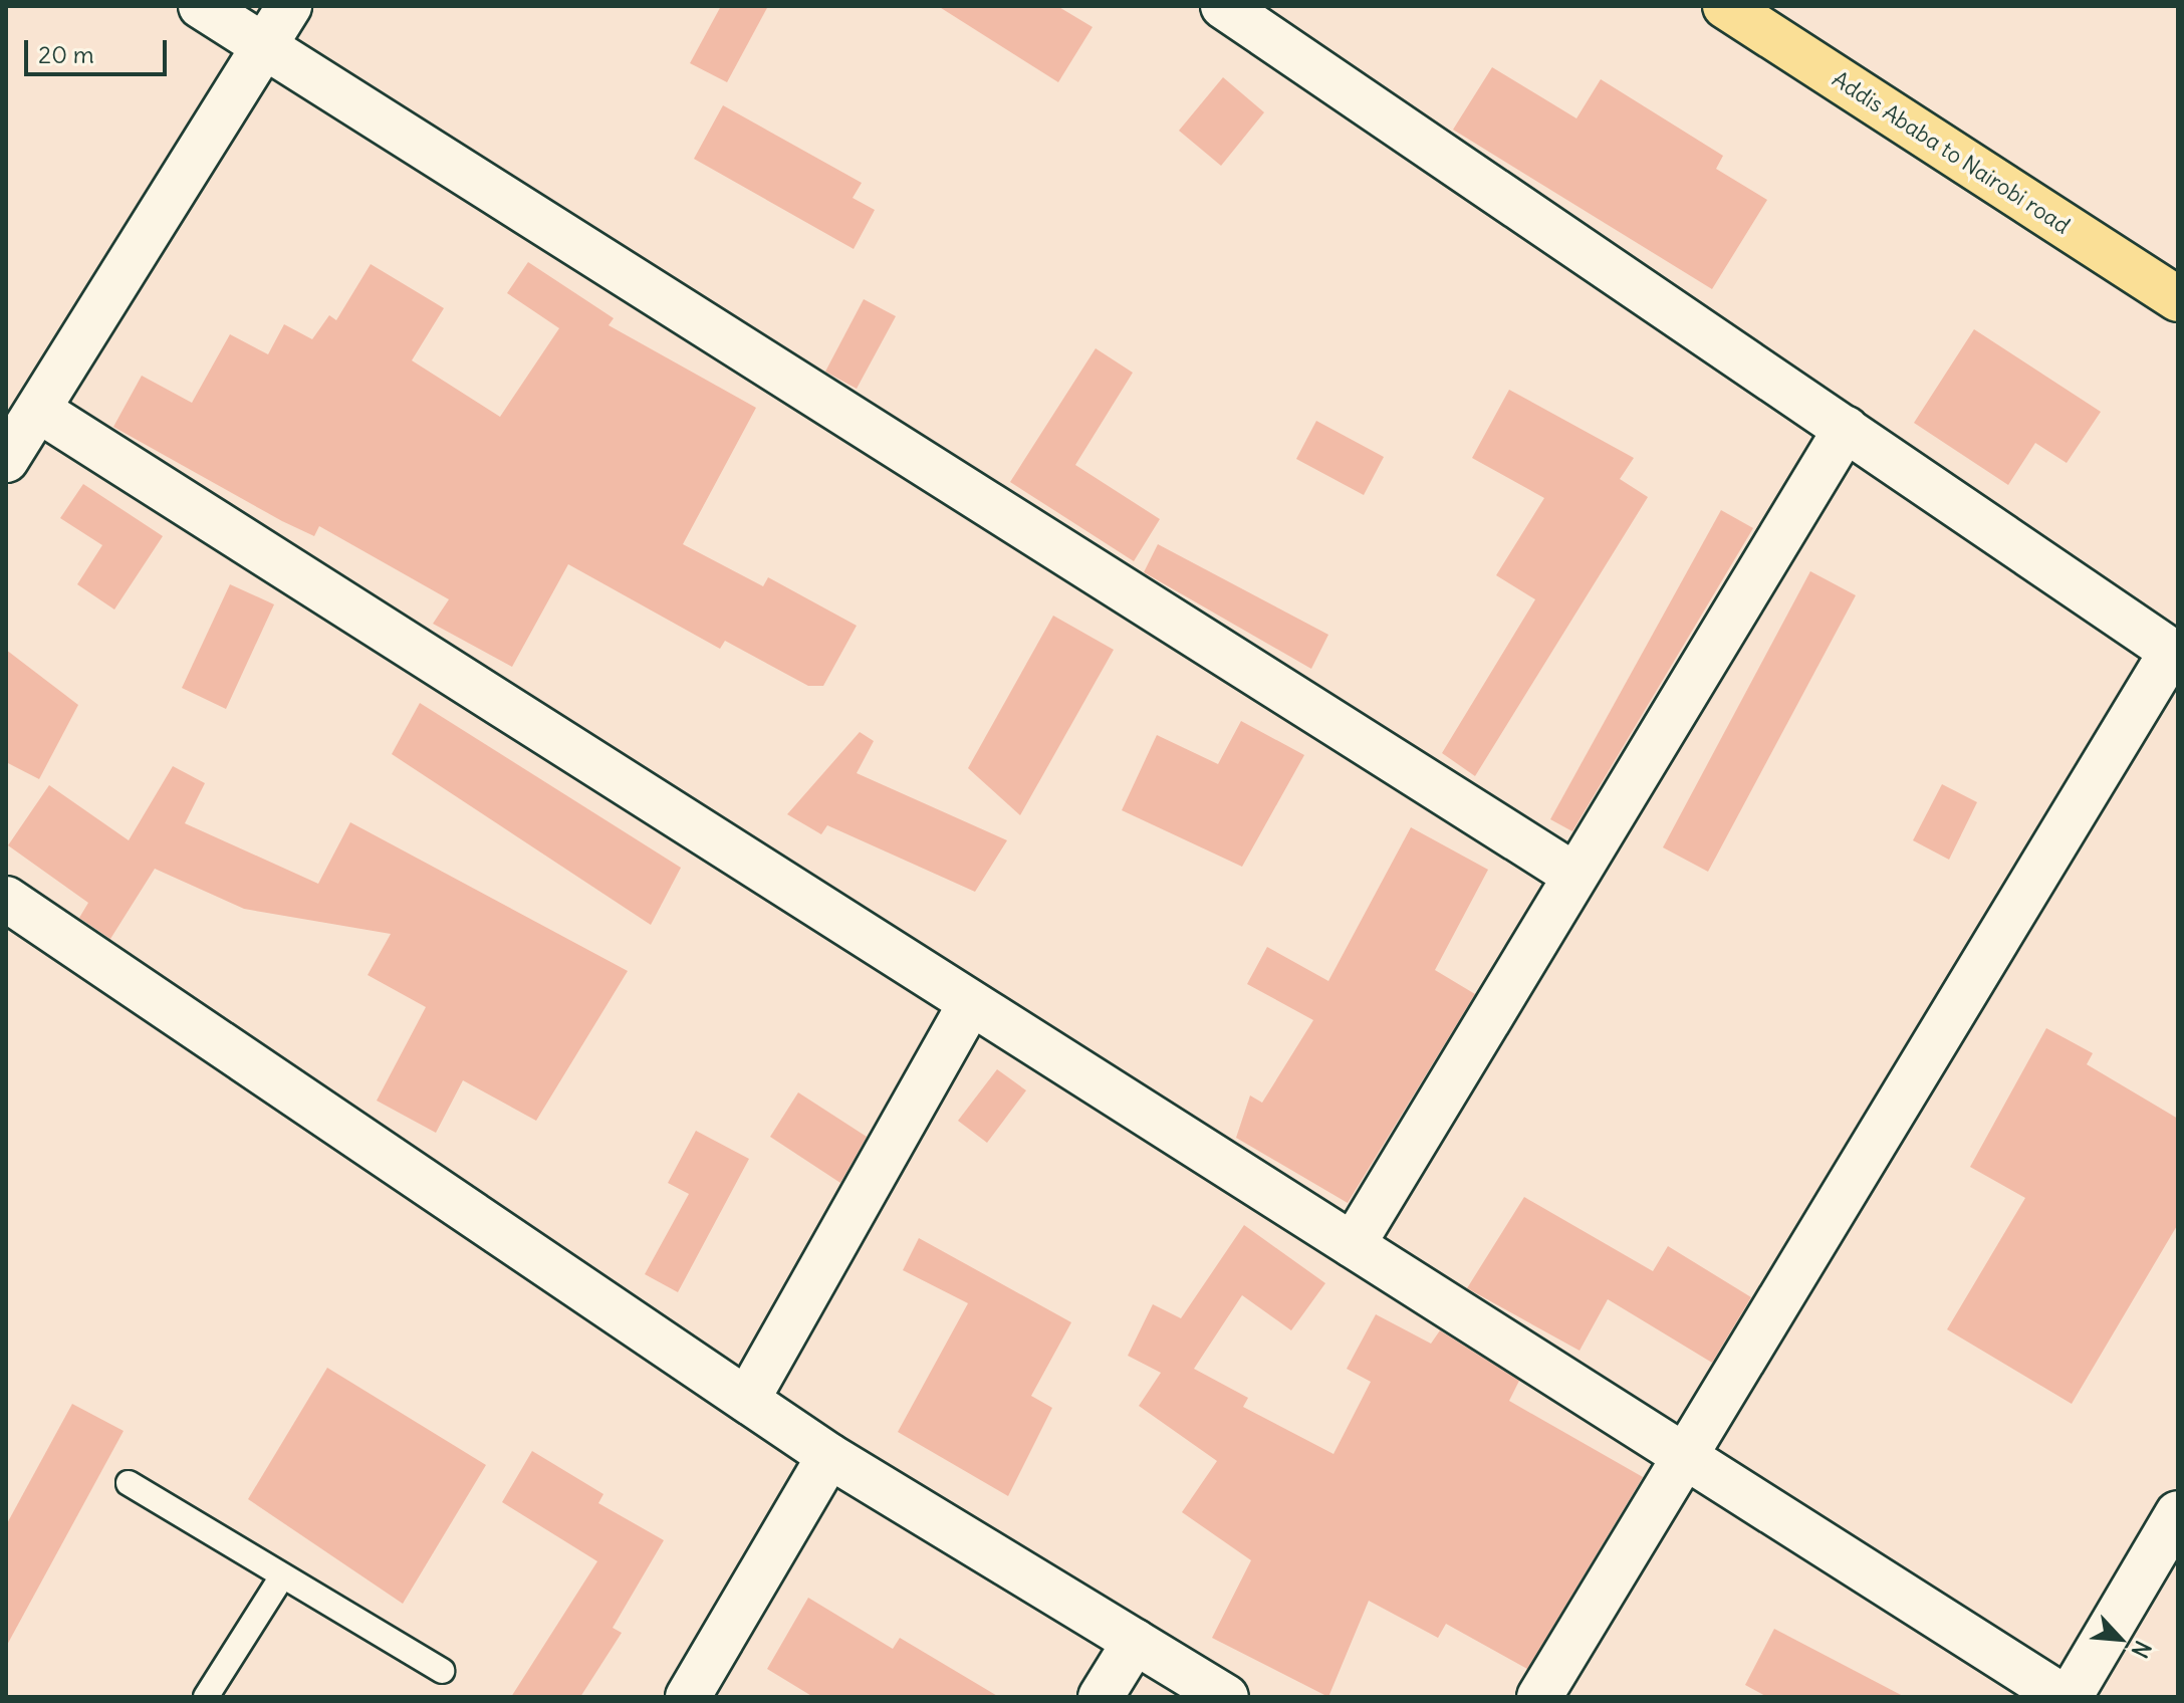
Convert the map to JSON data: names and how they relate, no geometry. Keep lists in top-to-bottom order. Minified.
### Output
{"streets":{"highway":["Addis Ababa to Nairobi road"]},"scale_bar":"20 m","north":"bottom right"}
